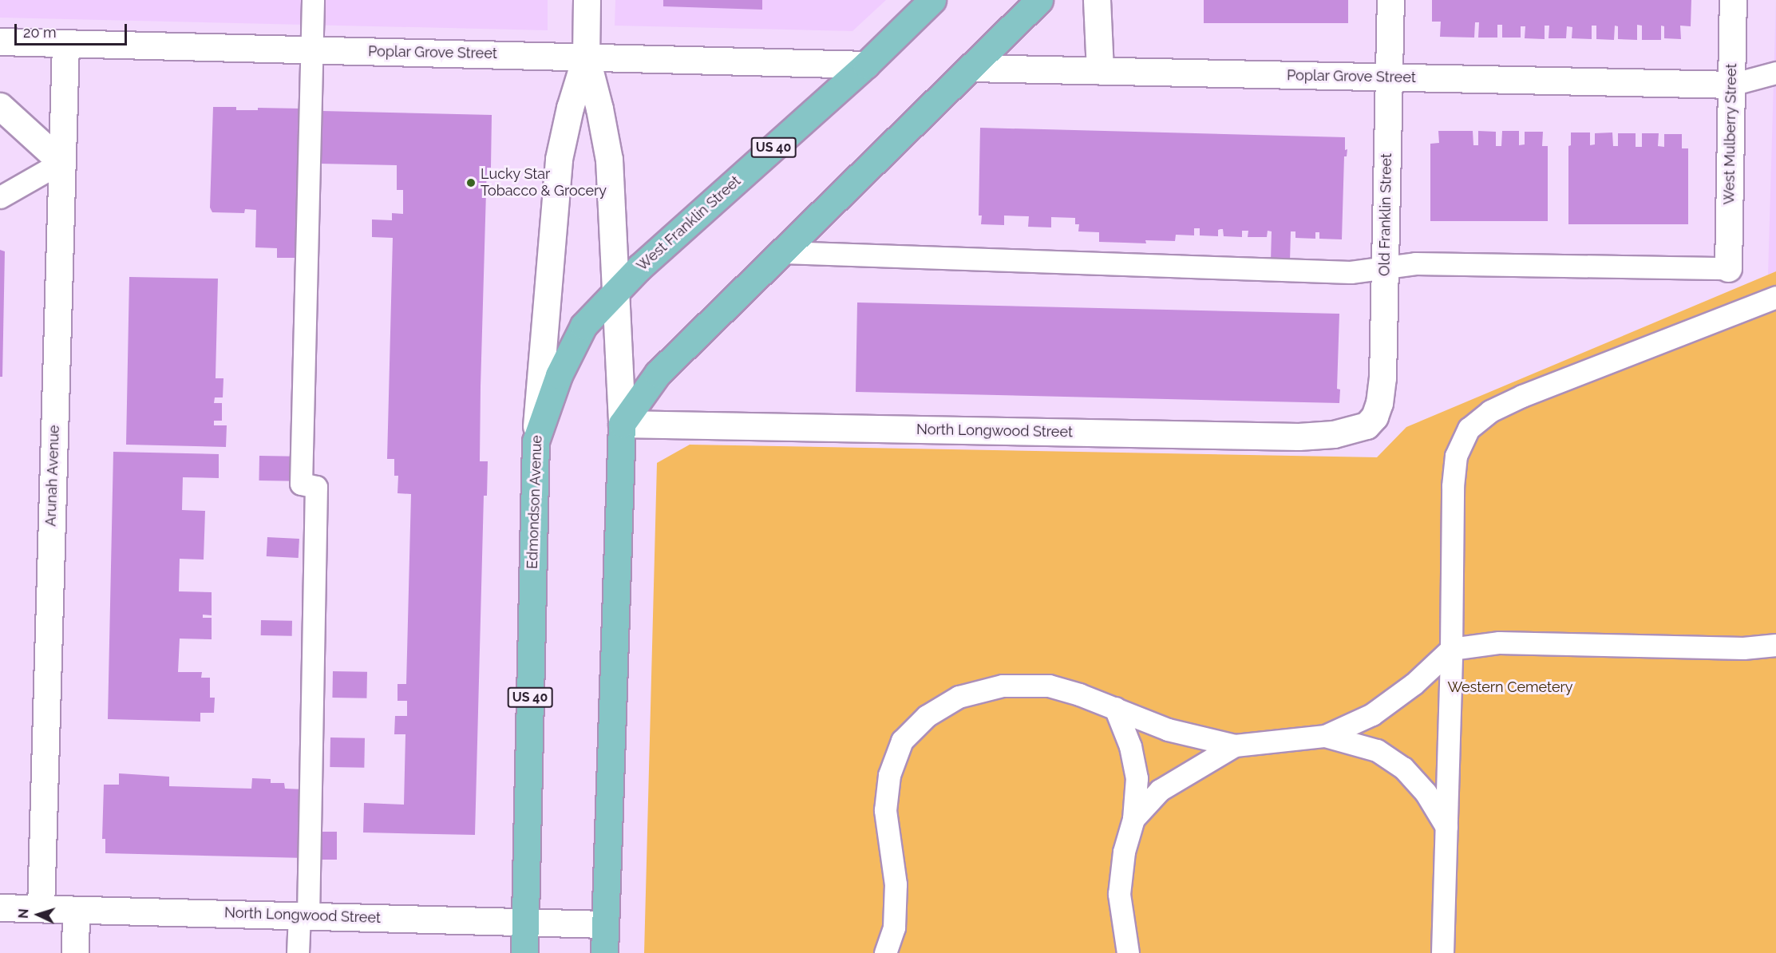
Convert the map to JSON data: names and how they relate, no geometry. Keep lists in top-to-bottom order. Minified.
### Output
{"streets":{"main road":["US 40","West Franklin Street","Edmondson Avenue"],"street":["Poplar Grove Street","West Mulberry Street","Old Franklin Street","North Longwood Street","Arunah Avenue"]},"crossings":[["Poplar Grove Street","West Mulberry Street"],["Poplar Grove Street","Old Franklin Street"],["Poplar Grove Street","West Franklin Street"],["Poplar Grove Street","Arunah Avenue"],["Poplar Grove Street","Edmondson Avenue"],["Old Franklin Street","North Longwood Street"],["West Franklin Street","Edmondson Avenue"],["North Longwood Street","Arunah Avenue"],["North Longwood Street","Edmondson Avenue"]],"parks":["Western Cemetery"],"places":["Lucky Star Tobacco & Grocery"],"scale_bar":"20 m","north":"left"}
